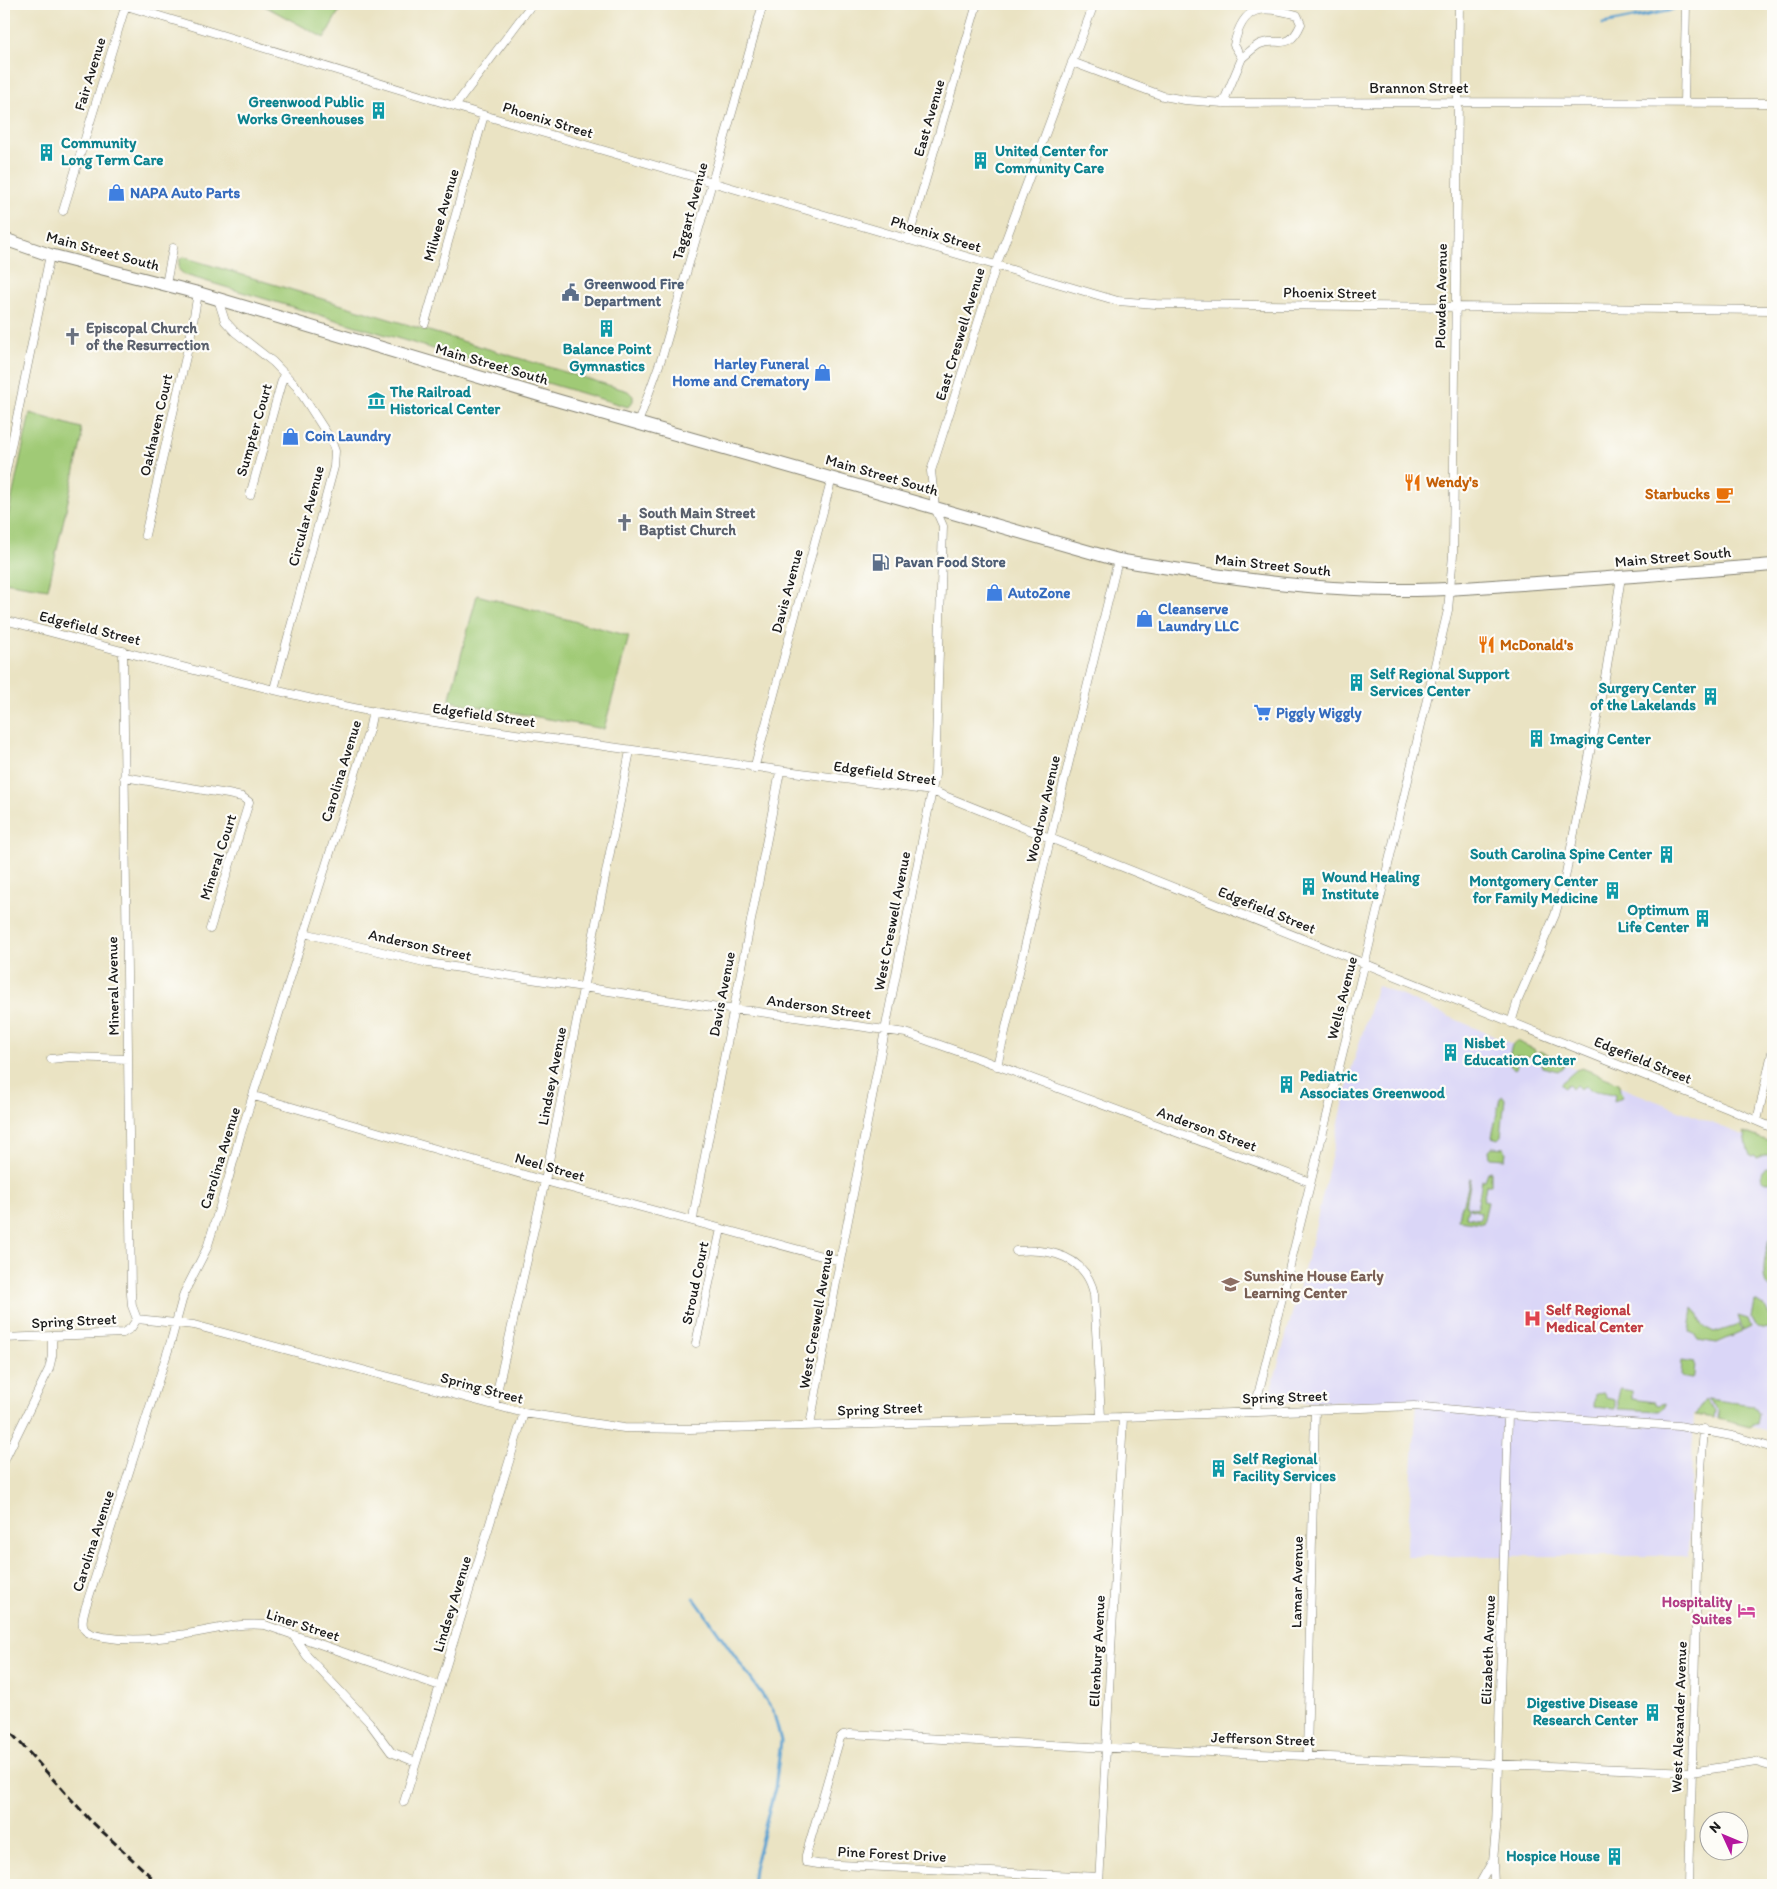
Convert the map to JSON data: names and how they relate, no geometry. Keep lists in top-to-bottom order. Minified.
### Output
{"streets":{"main road":["Main Street South"],"street":["Fair Avenue","Brannon Street","East Avenue","Phoenix Street","Taggart Avenue","Milwee Avenue","Plowden Avenue","East Creswell Avenue","Oakhaven Court","Sumpter Court","Circular Avenue","Davis Avenue","Edgefield Street","Carolina Avenue","Woodrow Avenue","Mineral Court","West Creswell Avenue","Anderson Street","Mineral Avenue","Wells Avenue","Lindsey Avenue","Neel Street","Stroud Court","Spring Street","Lamar Avenue","Liner Street","Elizabeth Avenue","Ellenburg Avenue","West Alexander Avenue","Jefferson Street","Pine Forest Drive"]},"crossings":[["Fair Avenue","Phoenix Street"],["Brannon Street","Plowden Avenue"],["Brannon Street","East Creswell Avenue"],["East Avenue","Phoenix Street"],["Phoenix Street","Taggart Avenue"],["Phoenix Street","Milwee Avenue"],["Phoenix Street","Plowden Avenue"],["Phoenix Street","East Creswell Avenue"],["Taggart Avenue","Main Street South"],["Main Street South","Plowden Avenue"],["Main Street South","East Creswell Avenue"],["Main Street South","Oakhaven Court"],["Main Street South","Circular Avenue"],["Main Street South","Davis Avenue"],["Main Street South","Woodrow Avenue"],["Main Street South","West Creswell Avenue"],["Main Street South","Wells Avenue"],["Plowden Avenue","Wells Avenue"],["East Creswell Avenue","West Creswell Avenue"],["Sumpter Court","Circular Avenue"],["Circular Avenue","Edgefield Street"],["Davis Avenue","Edgefield Street"],["Davis Avenue","Anderson Street"],["Davis Avenue","Neel Street"],["Edgefield Street","Carolina Avenue"],["Edgefield Street","Woodrow Avenue"],["Edgefield Street","West Creswell Avenue"],["Edgefield Street","Mineral Avenue"],["Edgefield Street","Wells Avenue"],["Edgefield Street","Lindsey Avenue"],["Carolina Avenue","Anderson Street"],["Carolina Avenue","Neel Street"],["Carolina Avenue","Spring Street"],["Carolina Avenue","Liner Street"],["Woodrow Avenue","Anderson Street"],["Mineral Court","Mineral Avenue"],["West Creswell Avenue","Anderson Street"],["West Creswell Avenue","Neel Street"],["West Creswell Avenue","Spring Street"],["Anderson Street","Wells Avenue"],["Anderson Street","Lindsey Avenue"],["Mineral Avenue","Spring Street"],["Wells Avenue","Spring Street"],["Lindsey Avenue","Neel Street"],["Lindsey Avenue","Spring Street"],["Lindsey Avenue","Liner Street"],["Neel Street","Stroud Court"],["Spring Street","Lamar Avenue"],["Spring Street","Elizabeth Avenue"],["Spring Street","Ellenburg Avenue"],["Spring Street","West Alexander Avenue"],["Lamar Avenue","Jefferson Street"],["Elizabeth Avenue","Jefferson Street"],["Ellenburg Avenue","Jefferson Street"],["Ellenburg Avenue","Pine Forest Drive"],["West Alexander Avenue","Jefferson Street"],["Jefferson Street","Pine Forest Drive"]],"places":{"building":["Greenwood Public Works Greenhouses","Community Long Term Care","United Center for Community Care","Balance Point Gymnastics","Self Regional Support Services Center","Surgery Center of the Lakelands","Imaging Center","South Carolina Spine Center","Wound Healing Institute","Montgomery Center for Family Medicine","Optimum Life Center","Nisbet Education Center","Pediatric Associates Greenwood","Self Regional Facility Services","Digestive Disease Research Center","Hospice House"],"shop":["NAPA Auto Parts","Harley Funeral Home and Crematory","Coin Laundry","AutoZone","Cleanserve Laundry LLC"],"public building":["Greenwood Fire Department"],"church":["Episcopal Church of the Resurrection","South Main Street Baptist Church"],"museum":["The Railroad Historical Center"],"restaurant":["Wendy's","McDonald's"],"cafe":["Starbucks"],"fuel station":["Pavan Food Store"],"supermarket":["Piggly Wiggly"],"school or university":["Sunshine House Early Learning Center"],"hospital":["Self Regional Medical Center"],"hotel":["Hospitality Suites"]},"north":"top left"}
